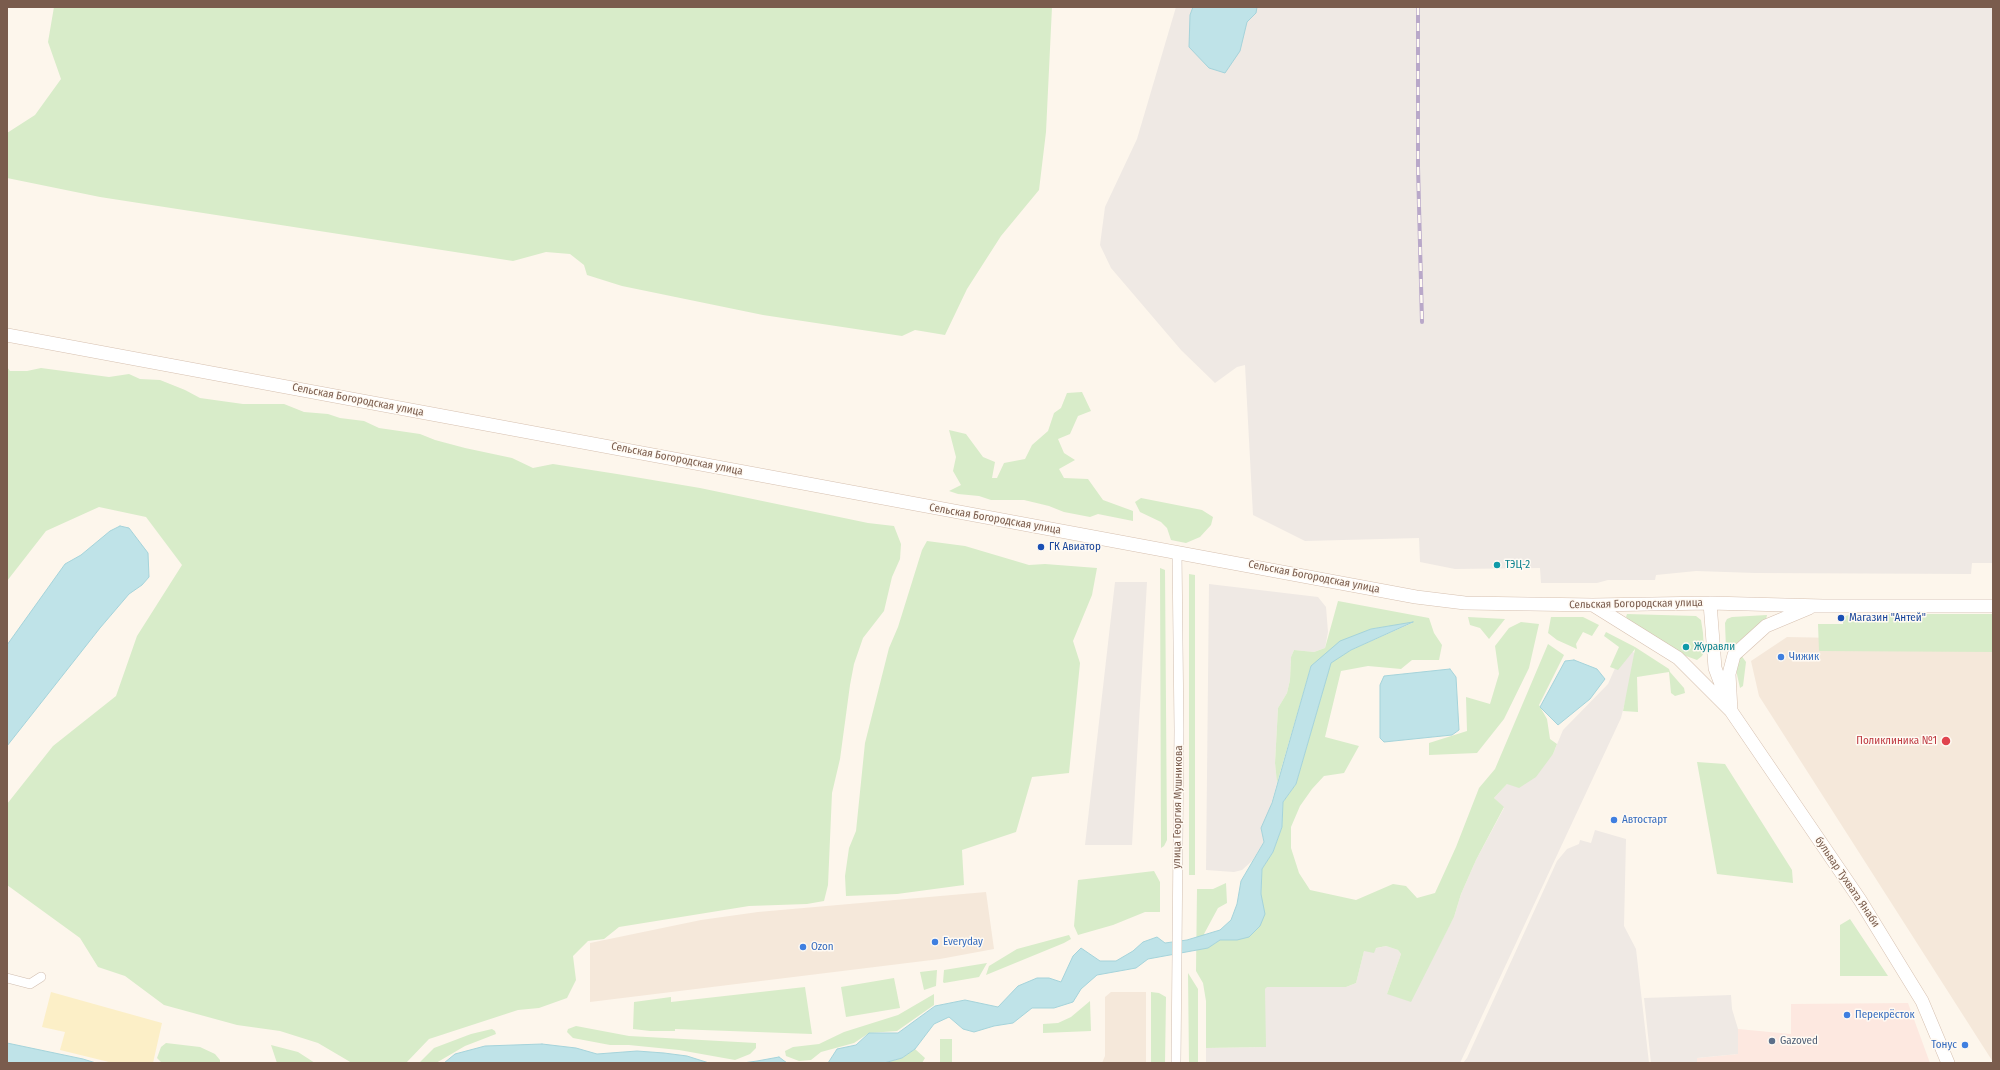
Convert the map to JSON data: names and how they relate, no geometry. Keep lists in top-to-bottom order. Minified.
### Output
{"streets":{"main road":["Сельская Богородская улица","бульвар Тухвата Янаби"],"street":["улица Георгия Мушникова"]},"crossings":[["Сельская Богородская улица","улица Георгия Мушникова"],["Сельская Богородская улица","бульвар Тухвата Янаби"]],"places":["ГК Авиатор","ТЭЦ-2","Магазин \"Антей\"","Журавли","Чижик","Поликлиника №1","Автостарт","Everyday","Ozon","Перекрёсток","Gazoved","Тонус"]}
